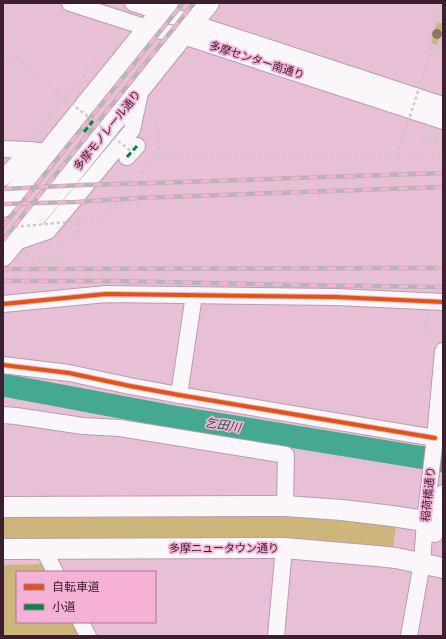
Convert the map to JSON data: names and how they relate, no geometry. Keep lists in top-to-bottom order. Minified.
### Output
{"streets":{"main road":["多摩モノレール通り","多摩ニュータウン通り"],"street":["多摩センター南通り","稲荷橋通り"]},"crossings":[["多摩センター南通り","多摩モノレール通り"],["稲荷橋通り","多摩ニュータウン通り"]],"water":["乞田川"],"legend":["自転車道","小道"]}
